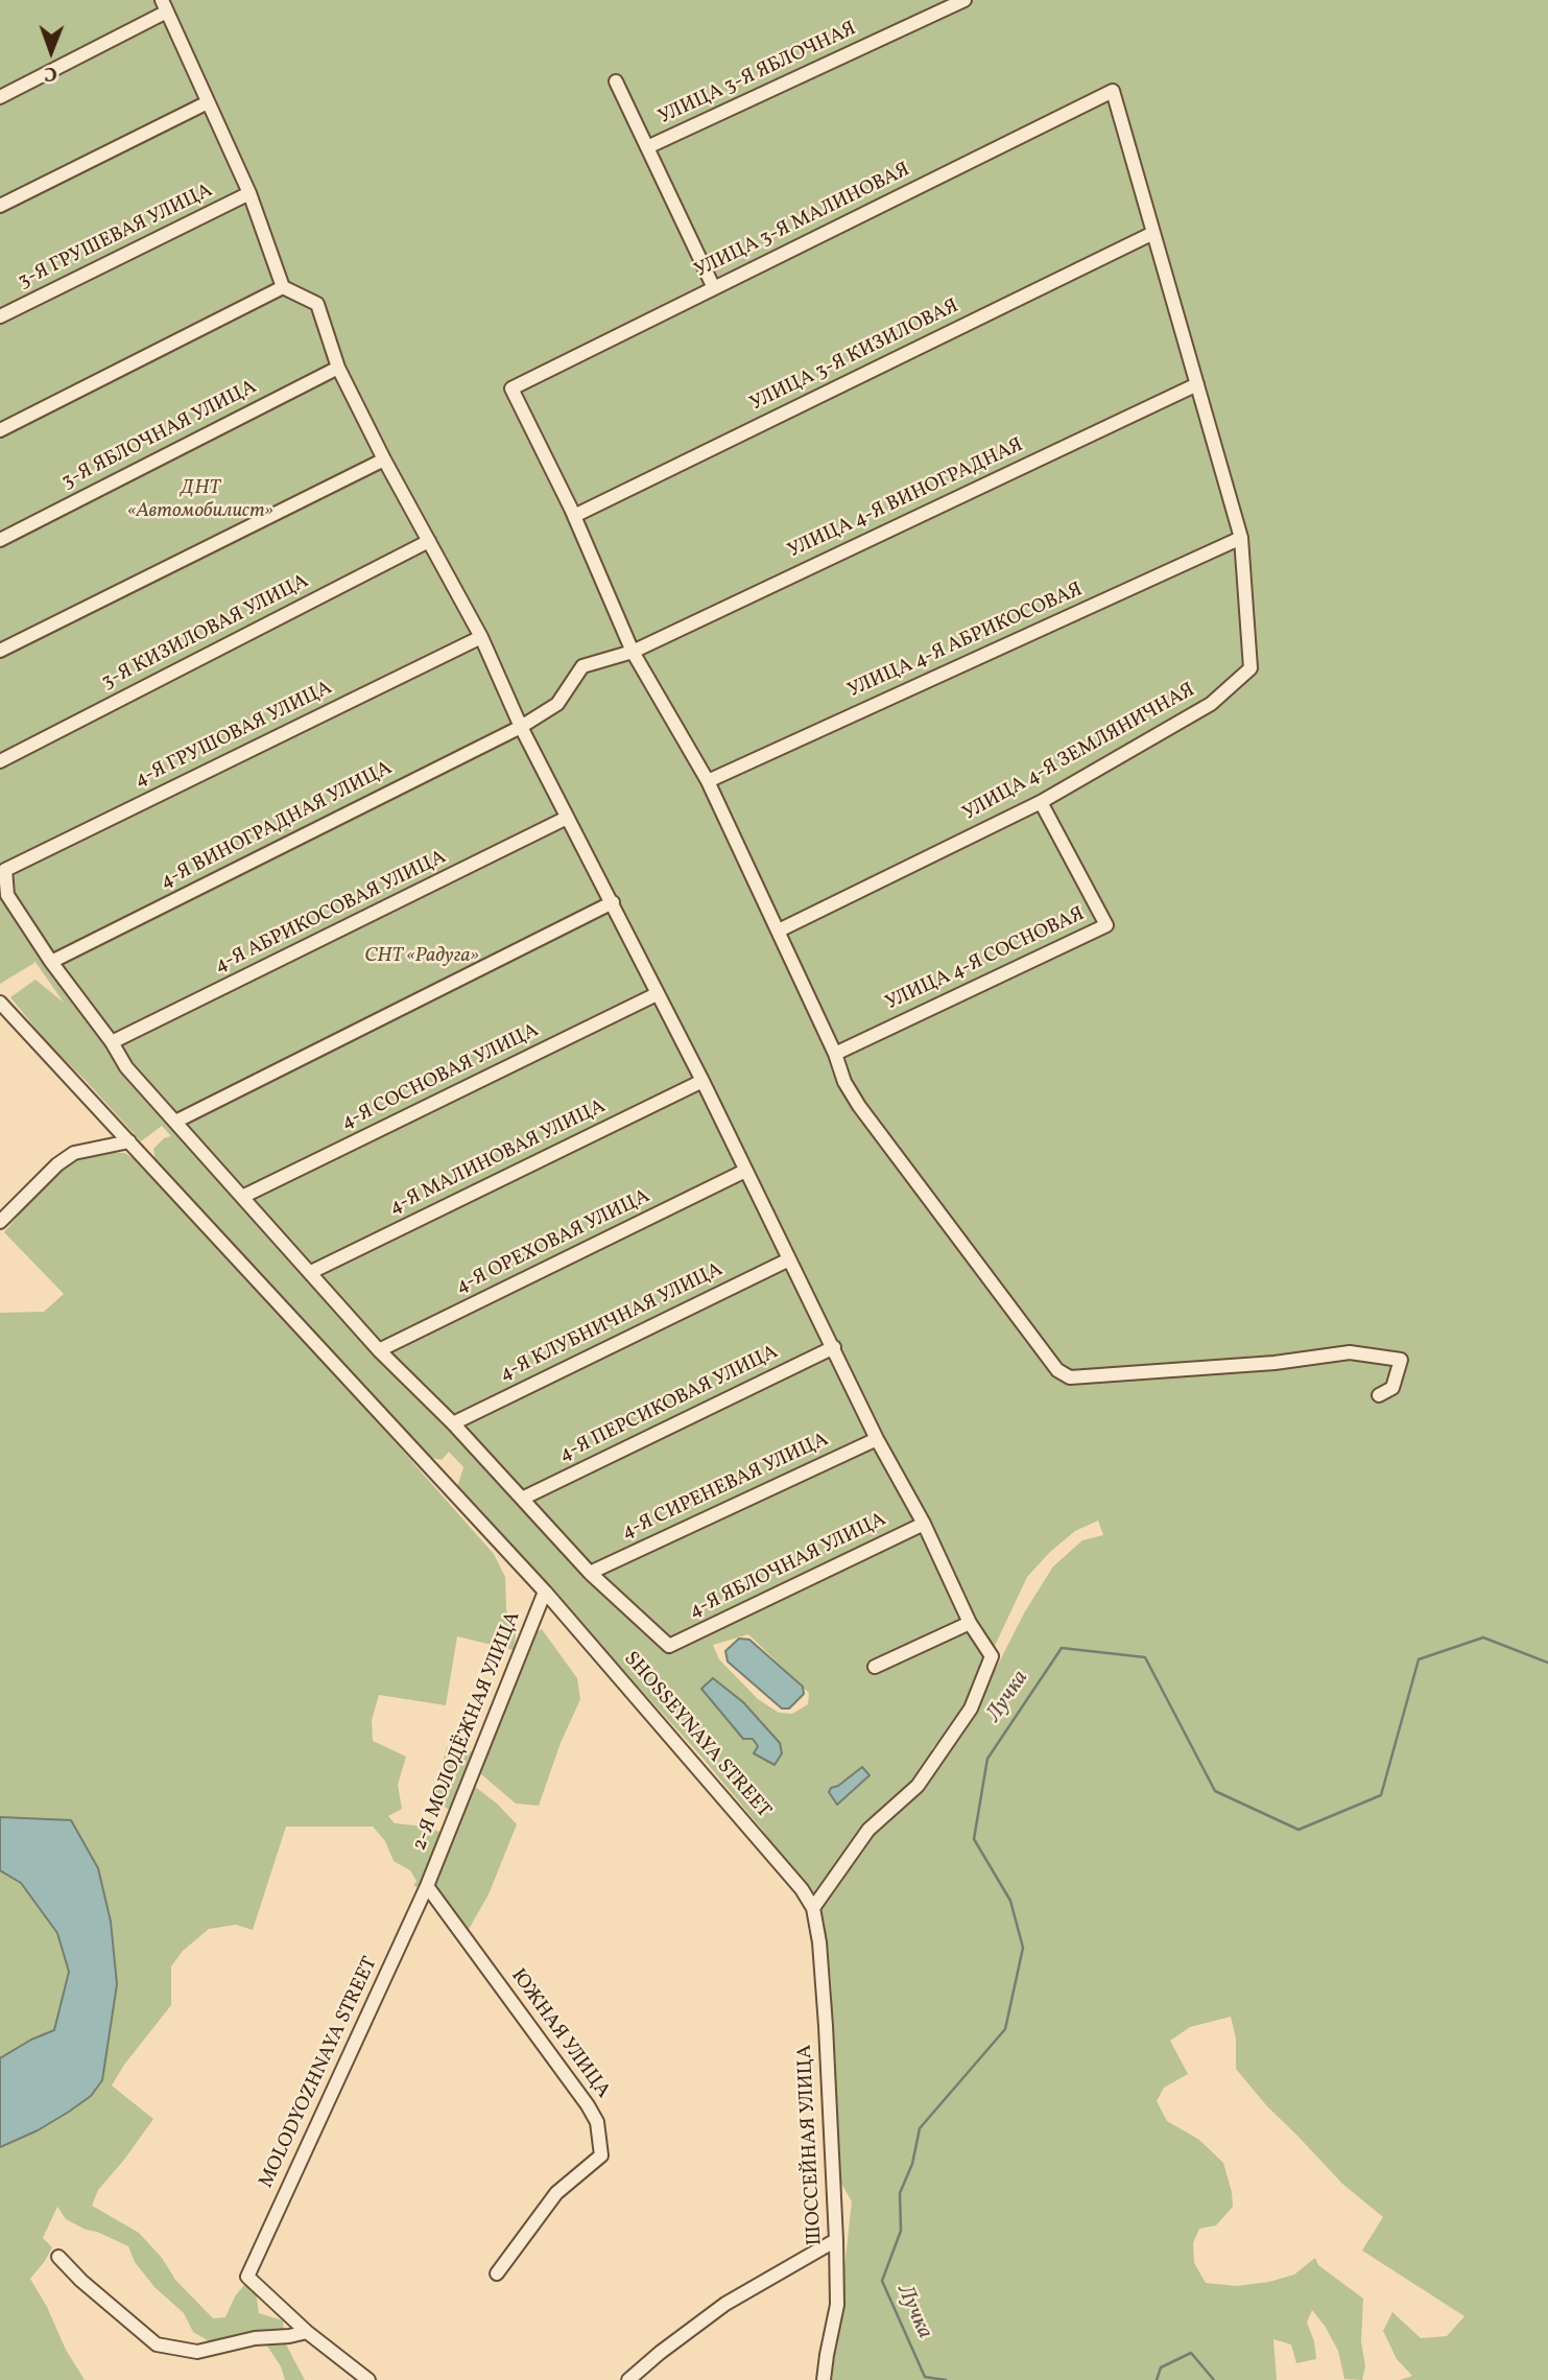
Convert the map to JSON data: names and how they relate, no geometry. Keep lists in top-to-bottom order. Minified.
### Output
{"streets":{"street":["УЛИЦА 3-Я ЯБЛОЧНАЯ","УЛИЦА 3-Я МАЛИНОВАЯ","3-Я ГРУШЕВАЯ УЛИЦА","УЛИЦА 3-Я КИЗИЛОВАЯ","3-Я ЯБЛОЧНАЯ УЛИЦА","УЛИЦА 4-Я ВИНОГРАДНАЯ","3-Я КИЗИЛОВАЯ УЛИЦА","УЛИЦА 4-Я АБРИКОСОВАЯ","4-Я ГРУШОВАЯ УЛИЦА","УЛИЦА 4-Я ЗЕМЛЯНИЧНАЯ","4-Я ВИНОГРАДНАЯ УЛИЦА","4-Я АБРИКОСОВАЯ УЛИЦА","УЛИЦА 4-Я СОСНОВАЯ","4-Я СОСНОВАЯ УЛИЦА","4-Я МАЛИНОВАЯ УЛИЦА","4-Я ОРЕХОВАЯ УЛИЦА","4-Я КЛУБНИЧНАЯ УЛИЦА","4-Я ПЕРСИКОВАЯ УЛИЦА","4-Я СИРЕНЕВАЯ УЛИЦА","4-Я ЯБЛОЧНАЯ УЛИЦА","2-Я МОЛОДЁЖНАЯ УЛИЦА","SHOSSEYNAYA STREET","ЮЖНАЯ УЛИЦА","MOLODYOZHNAYA STREET","ШОССЕЙНАЯ УЛИЦА"]},"crossings":[["УЛИЦА 3-Я МАЛИНОВАЯ","УЛИЦА 3-Я КИЗИЛОВАЯ"],["УЛИЦА 3-Я МАЛИНОВАЯ","УЛИЦА 4-Я ЗЕМЛЯНИЧНАЯ"],["УЛИЦА 3-Я КИЗИЛОВАЯ","УЛИЦА 4-Я ЗЕМЛЯНИЧНАЯ"],["УЛИЦА 4-Я ВИНОГРАДНАЯ","УЛИЦА 4-Я ЗЕМЛЯНИЧНАЯ"],["УЛИЦА 4-Я ВИНОГРАДНАЯ","4-Я ВИНОГРАДНАЯ УЛИЦА"],["УЛИЦА 4-Я АБРИКОСОВАЯ","УЛИЦА 4-Я ЗЕМЛЯНИЧНАЯ"],["4-Я ГРУШОВАЯ УЛИЦА","4-Я ВИНОГРАДНАЯ УЛИЦА"],["УЛИЦА 4-Я ЗЕМЛЯНИЧНАЯ","УЛИЦА 4-Я СОСНОВАЯ"],["4-Я СИРЕНЕВАЯ УЛИЦА","4-Я ЯБЛОЧНАЯ УЛИЦА"],["2-Я МОЛОДЁЖНАЯ УЛИЦА","SHOSSEYNAYA STREET"],["2-Я МОЛОДЁЖНАЯ УЛИЦА","ЮЖНАЯ УЛИЦА"],["2-Я МОЛОДЁЖНАЯ УЛИЦА","MOLODYOZHNAYA STREET"],["SHOSSEYNAYA STREET","ШОССЕЙНАЯ УЛИЦА"],["ЮЖНАЯ УЛИЦА","MOLODYOZHNAYA STREET"]],"water":["Лучка"],"parks":["ДНТ «Автомобилист»","СНТ «Радуга»"],"north":"bottom"}
